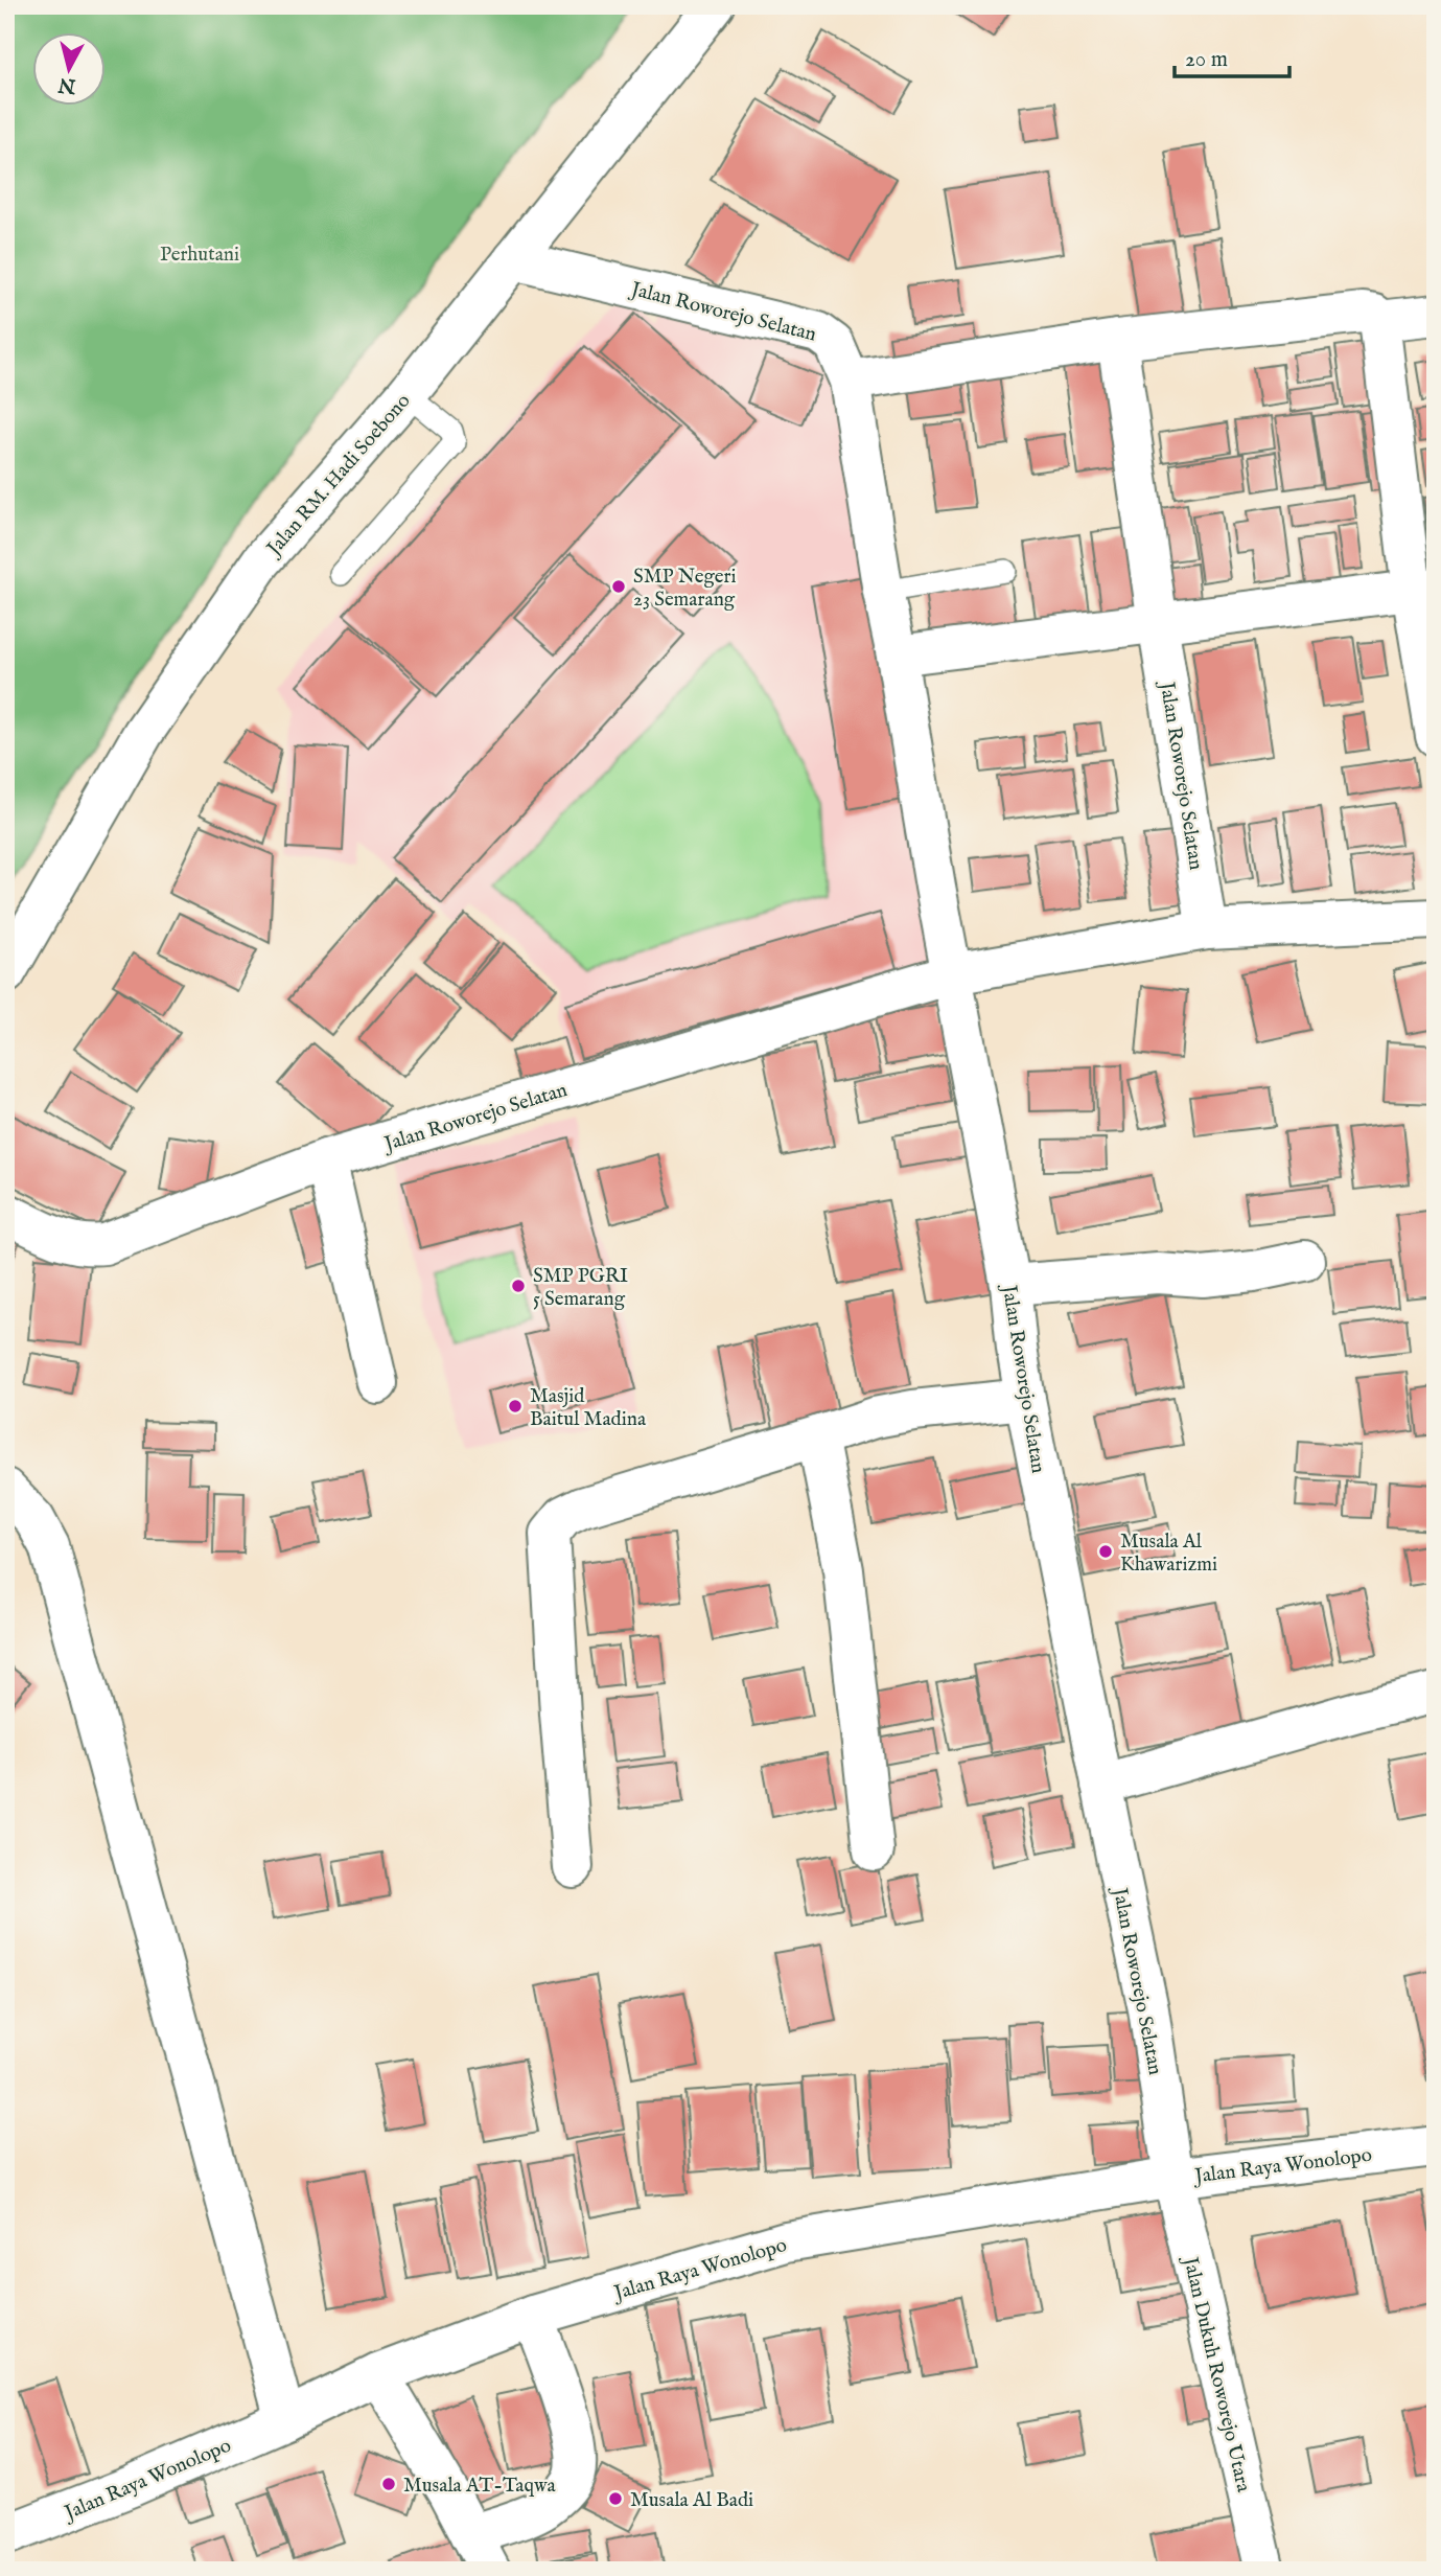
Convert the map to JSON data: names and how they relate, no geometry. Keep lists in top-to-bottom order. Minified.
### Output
{"streets":{"street":["Jalan Roworejo Selatan","Jalan RM. Hadi Soebono","Jalan Raya Wonolopo","Jalan Dukuh Roworejo Utara"]},"crossings":[["Jalan Roworejo Selatan","Jalan RM. Hadi Soebono"],["Jalan Roworejo Selatan","Jalan Raya Wonolopo"],["Jalan Roworejo Selatan","Jalan Dukuh Roworejo Utara"],["Jalan Raya Wonolopo","Jalan Dukuh Roworejo Utara"]],"parks":["Perhutani"],"places":["SMP Negeri 23 Semarang","SMP PGRI 5 Semarang","Masjid Baitul Madina","Musala Al Khawarizmi","Musala AT-Taqwa","Musala Al Badi"],"scale_bar":"20 m","north":"bottom"}
